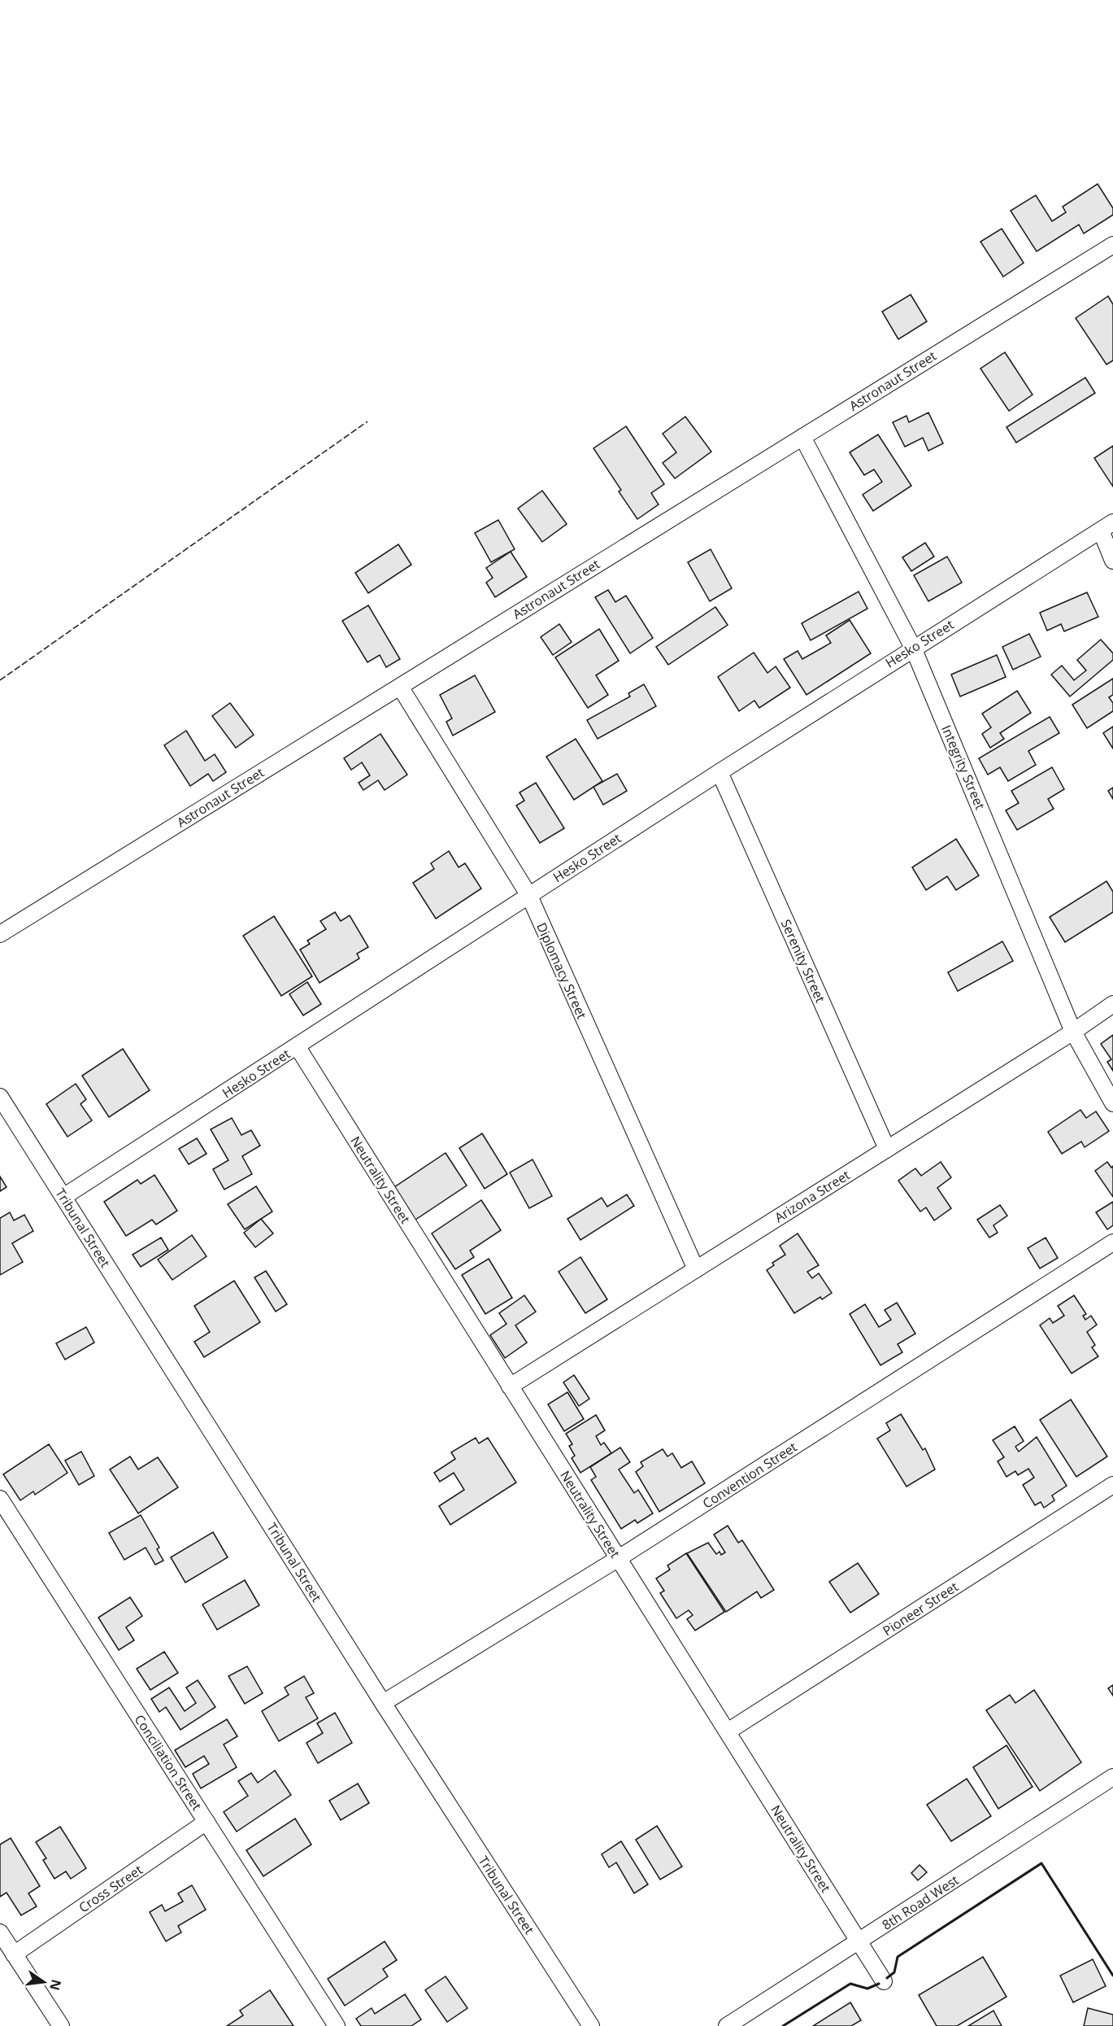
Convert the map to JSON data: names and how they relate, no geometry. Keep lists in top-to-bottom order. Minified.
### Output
{"streets":{"street":["Astronaut Street","Hesko Street","Integrity Street","Serenity Street","Diplomacy Street","Neutrality Street","Arizona Street","Tribunal Street","Convention Street","Pioneer Street","Conciliation Street","Cross Street","8th Road West"]},"crossings":[["Astronaut Street","Integrity Street"],["Astronaut Street","Diplomacy Street"],["Hesko Street","Integrity Street"],["Hesko Street","Serenity Street"],["Hesko Street","Diplomacy Street"],["Hesko Street","Neutrality Street"],["Hesko Street","Tribunal Street"],["Integrity Street","Arizona Street"],["Serenity Street","Arizona Street"],["Diplomacy Street","Arizona Street"],["Neutrality Street","Arizona Street"],["Neutrality Street","Convention Street"],["Neutrality Street","Pioneer Street"],["Neutrality Street","8th Road West"],["Tribunal Street","Convention Street"],["Conciliation Street","Cross Street"]],"north":"right"}
